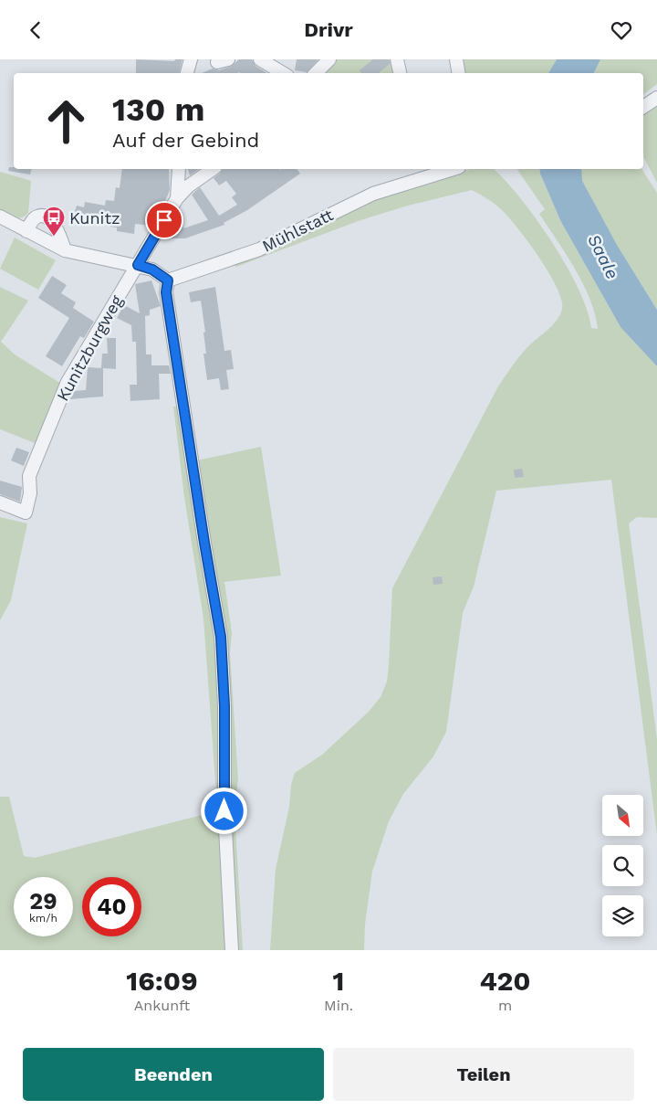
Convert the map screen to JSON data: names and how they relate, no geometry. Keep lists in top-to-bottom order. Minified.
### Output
{"streets":{"street":["Mühlstatt","Kunitzburgweg"]},"water":["Saale"],"places":{"bus stop":["Kunitz"]},"north":"bottom right","page":{"header":"Drivr","turn":["130 m","Auf der Gebind"],"speed":"29 km/h","limit":"40","eta":["16:09","Ankunft","1","Min.","420","m"],"buttons":["Beenden","Teilen"]}}
